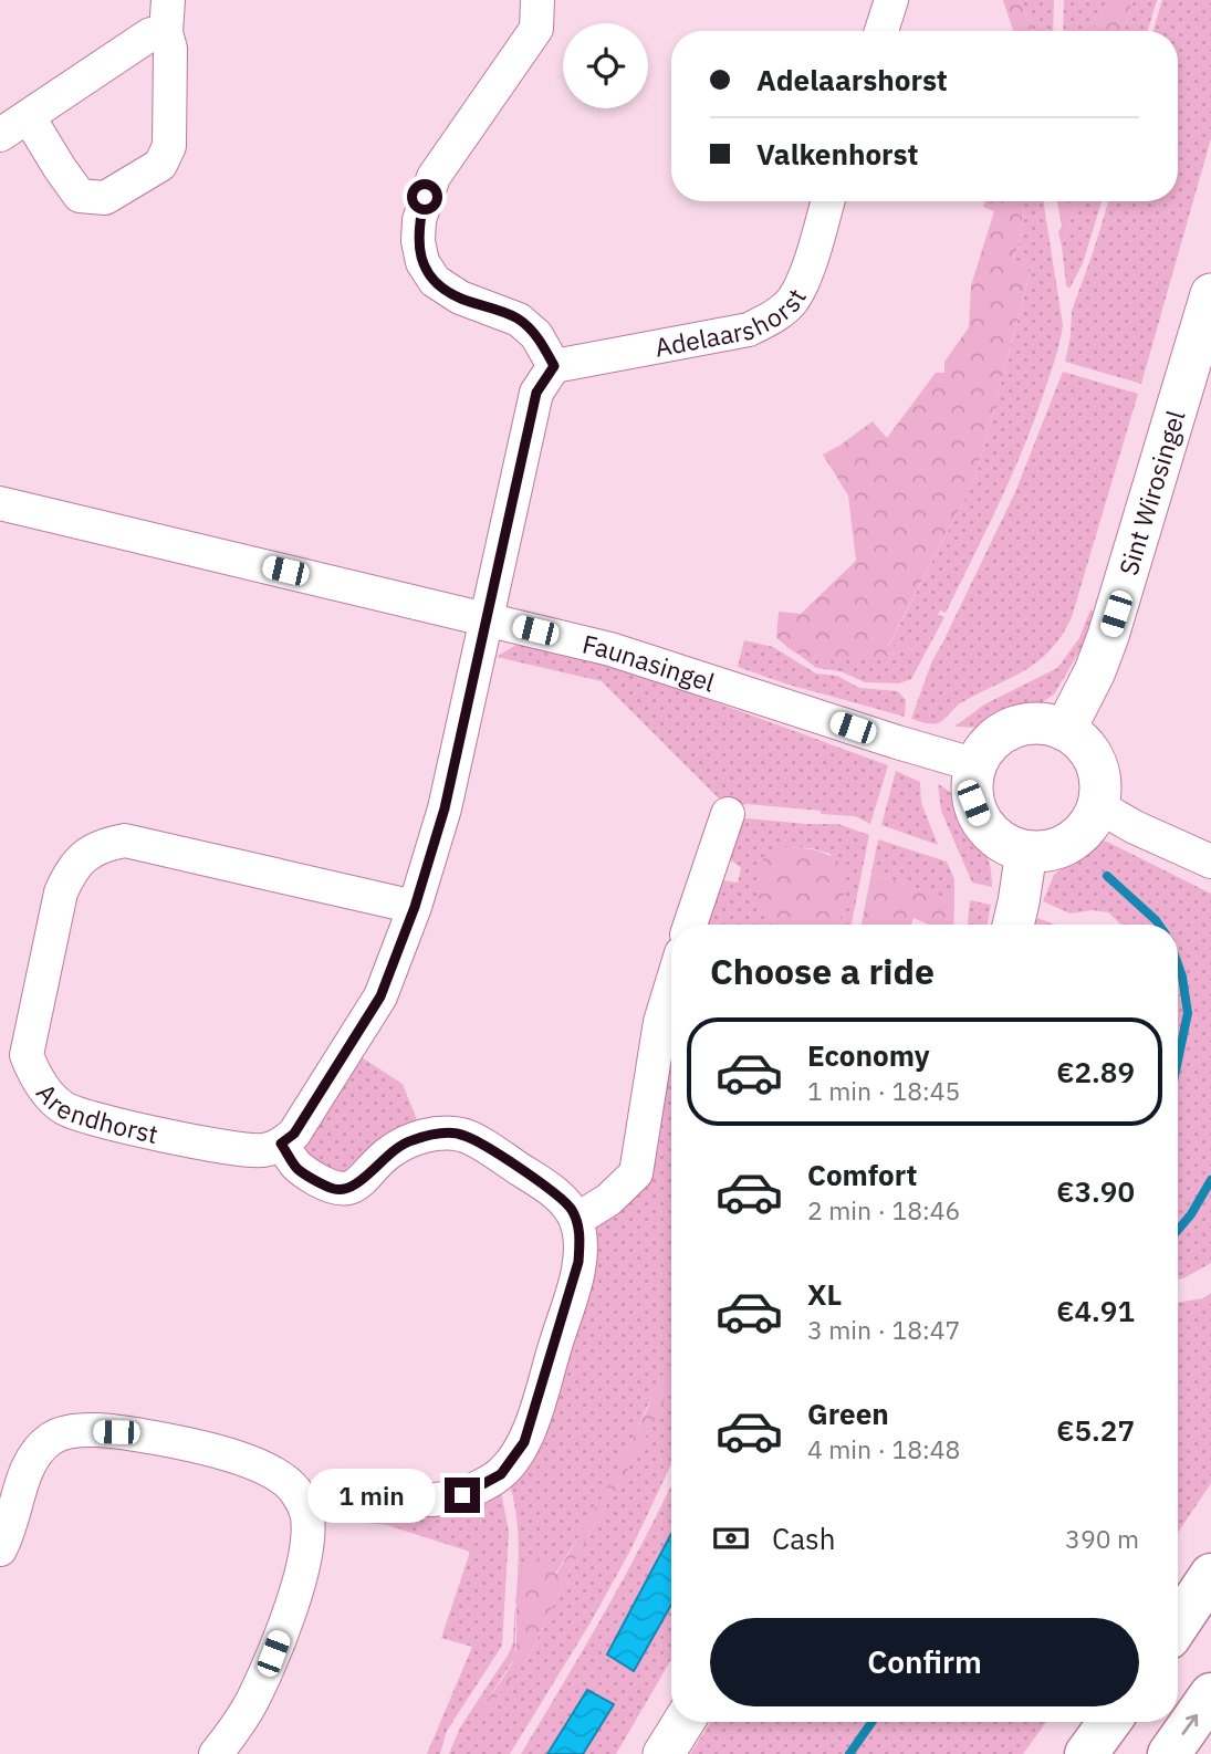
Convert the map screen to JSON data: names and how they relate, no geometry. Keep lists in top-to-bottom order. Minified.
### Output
{"streets":{"main road":["Sint Wirosingel"],"street":["Adelaarshorst","Faunasingel","Arendhorst"]},"crossings":[["Sint Wirosingel","Faunasingel"]],"page":{"banner":["Adelaarshorst","Valkenhorst"],"heading":"Choose a ride","list":[{"name":"Economy","note":"1 min · 18:45","value":"€2.89"},{"name":"Comfort","note":"2 min · 18:46","value":"€3.90"},{"name":"XL","note":"3 min · 18:47","value":"€4.91"},{"name":"Green","note":"4 min · 18:48","value":"€5.27"}],"bubble":"1 min","pay":["Cash","390 m"],"buttons":"Confirm"}}
